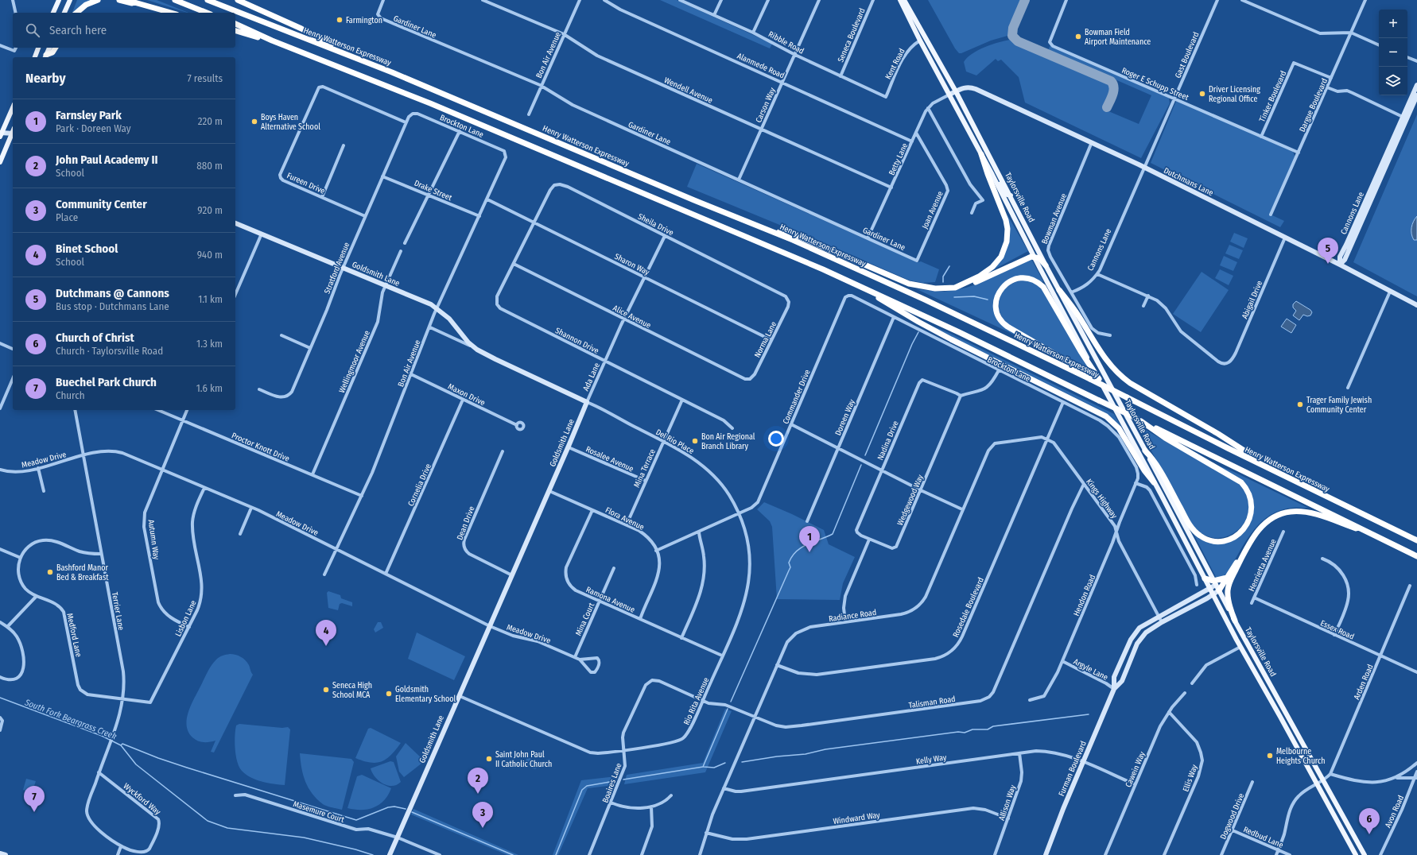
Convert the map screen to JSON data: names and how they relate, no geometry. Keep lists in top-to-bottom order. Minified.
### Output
{"streets":{"highway":["Henry Watterson Expressway"],"main road":["Taylorsville Road"],"street":["Gardiner Lane","Seneca Boulevard","Ribble Road","Bon Air Avenue","Gast Boulevard","Kent Road","Alanmede Road","Roger E Schupp Street","Wendell Avenue","Tinker Boulevard","Carson Way","Dargue Boulevard","Brockton Lane","Betty Lane","Dutchmans Lane","Fureen Drive","Drake Street","Joan Avenue","Cannons Lane","Bowman Avenue","Sheila Drive","Sharon Way","Stratford Avenue","Goldsmith Lane","Abigail Drive","Alice Avenue","Norma Lane","Shannon Drive","Wellingmoor Avenue","Ada Lane","Maxon Drive","Commander Drive","Doreen Way","Nadina Drive","Del Rio Place","Proctor Knott Drive","Rosalee Avenue","Meadow Drive","Mina Terrace","Cornelia Drive","Kings Highway","Wedgewood Way","Flora Avenue","Dean Drive","Autumn Way","Henrietta Avenue","Hendon Road","Ramona Avenue","Rosedale Boulevard","Terrier Lane","Radiance Road","Lisbon Lane","Mina Court","Essex Road","Medford Lane","Argyle Lane","Arden Road","Rio Rita Avenue","Talisman Road","Kelly Way","Furman Boulevard","Cawein Way","Ellis Way","Boaires Lane","Wyckford Way","Allison Way","Masemure Court","Avon Road","Dogwood Drive","Windward Way","Redbud Lane"]},"crossings":[["Gardiner Lane","Bon Air Avenue"],["Gardiner Lane","Carson Way"],["Gardiner Lane","Betty Lane"],["Gardiner Lane","Joan Avenue"],["Seneca Boulevard","Ribble Road"],["Ribble Road","Kent Road"],["Ribble Road","Carson Way"],["Bon Air Avenue","Wendell Avenue"],["Bon Air Avenue","Brockton Lane"],["Bon Air Avenue","Drake Street"],["Bon Air Avenue","Sharon Way"],["Bon Air Avenue","Goldsmith Lane"],["Bon Air Avenue","Maxon Drive"],["Bon Air Avenue","Proctor Knott Drive"],["Bon Air Avenue","Meadow Drive"],["Gast Boulevard","Roger E Schupp Street"],["Gast Boulevard","Dutchmans Lane"],["Gast Boulevard","Cannons Lane"],["Kent Road","Taylorsville Road"],["Alanmede Road","Carson Way"],["Alanmede Road","Betty Lane"],["Roger E Schupp Street","Tinker Boulevard"],["Roger E Schupp Street","Dargue Boulevard"],["Wendell Avenue","Carson Way"],["Wendell Avenue","Betty Lane"],["Tinker Boulevard","Dargue Boulevard"],["Brockton Lane","Stratford Avenue"],["Brockton Lane","Commander Drive"],["Brockton Lane","Doreen Way"],["Brockton Lane","Hendon Road"],["Brockton Lane","Rosedale Boulevard"],["Betty Lane","Dutchmans Lane"],["Betty Lane","Taylorsville Road"],["Betty Lane","Joan Avenue"],["Dutchmans Lane","Taylorsville Road"],["Dutchmans Lane","Cannons Lane"],["Dutchmans Lane","Bowman Avenue"],["Dutchmans Lane","Abigail Drive"],["Fureen Drive","Stratford Avenue"],["Drake Street","Stratford Avenue"],["Taylorsville Road","Arden Road"],["Taylorsville Road","Furman Boulevard"],["Cannons Lane","Bowman Avenue"],["Sheila Drive","Sharon Way"],["Sheila Drive","Norma Lane"],["Sheila Drive","Shannon Drive"],["Sheila Drive","Ada Lane"],["Sharon Way","Norma Lane"],["Sharon Way","Shannon Drive"],["Sharon Way","Ada Lane"],["Stratford Avenue","Goldsmith Lane"],["Goldsmith Lane","Wellingmoor Avenue"],["Goldsmith Lane","Ada Lane"],["Goldsmith Lane","Del Rio Place"],["Goldsmith Lane","Rosalee Avenue"],["Goldsmith Lane","Meadow Drive"],["Goldsmith Lane","Flora Avenue"],["Goldsmith Lane","Dean Drive"],["Goldsmith Lane","Rio Rita Avenue"],["Goldsmith Lane","Masemure Court"],["Alice Avenue","Norma Lane"],["Alice Avenue","Shannon Drive"],["Alice Avenue","Ada Lane"],["Shannon Drive","Ada Lane"],["Shannon Drive","Mina Terrace"],["Wellingmoor Avenue","Proctor Knott Drive"],["Ada Lane","Del Rio Place"],["Maxon Drive","Cornelia Drive"],["Commander Drive","Del Rio Place"],["Commander Drive","Mina Terrace"],["Commander Drive","Flora Avenue"],["Commander Drive","Ramona Avenue"],["Commander Drive","Mina Court"],["Commander Drive","Rio Rita Avenue"],["Nadina Drive","Wedgewood Way"],["Del Rio Place","Mina Terrace"],["Del Rio Place","Rio Rita Avenue"],["Proctor Knott Drive","Autumn Way"],["Rosalee Avenue","Mina Terrace"],["Meadow Drive","Cornelia Drive"],["Meadow Drive","Autumn Way"],["Meadow Drive","Terrier Lane"],["Meadow Drive","Lisbon Lane"],["Meadow Drive","Mina Court"],["Mina Terrace","Flora Avenue"],["Mina Terrace","Ramona Avenue"],["Mina Terrace","Mina Court"],["Kings Highway","Hendon Road"],["Kings Highway","Rosedale Boulevard"],["Kings Highway","Radiance Road"],["Kings Highway","Talisman Road"],["Kings Highway","Furman Boulevard"],["Flora Avenue","Ramona Avenue"],["Flora Avenue","Mina Court"],["Autumn Way","Lisbon Lane"],["Henrietta Avenue","Essex Road"],["Hendon Road","Argyle Lane"],["Ramona Avenue","Mina Court"],["Ramona Avenue","Rio Rita Avenue"],["Rosedale Boulevard","Radiance Road"],["Terrier Lane","Lisbon Lane"],["Terrier Lane","Medford Lane"],["Terrier Lane","Wyckford Way"],["Radiance Road","Talisman Road"],["Radiance Road","Kelly Way"],["Radiance Road","Windward Way"],["Lisbon Lane","Medford Lane"],["Essex Road","Arden Road"],["Argyle Lane","Furman Boulevard"],["Arden Road","Redbud Lane"],["Rio Rita Avenue","Talisman Road"],["Rio Rita Avenue","Boaires Lane"],["Talisman Road","Boaires Lane"],["Kelly Way","Furman Boulevard"],["Kelly Way","Cawein Way"],["Kelly Way","Allison Way"],["Cawein Way","Ellis Way"],["Allison Way","Windward Way"],["Dogwood Drive","Redbud Lane"]],"water":["South Fork Beargrass Creek"],"places":["Farmington","Bowman Field Airport Maintenance","Driver Licensing Regional Office","Boys Haven Alternative School","Trager Family Jewish Community Center","Bon Air Regional Branch Library","Bashford Manor Bed & Breakfast","Seneca High School MCA","Goldsmith Elementary School","Melbourne Heights Church","Saint John Paul II Catholic Church"],"page":{"map_buttons":["+","−"],"search":"Search here","heading":["Nearby","7 results"],"list":[{"mark":"1","name":"Farnsley Park","note":"Park · Doreen Way","value":"220 m"},{"mark":"2","name":"John Paul Academy II","note":"School","value":"880 m"},{"mark":"3","name":"Community Center","note":"Place","value":"920 m"},{"mark":"4","name":"Binet School","note":"School","value":"940 m"},{"mark":"5","name":"Dutchmans @ Cannons","note":"Bus stop · Dutchmans Lane","value":"1.1 km"},{"mark":"6","name":"Church of Christ","note":"Church · Taylorsville Road","value":"1.3 km"},{"mark":"7","name":"Buechel Park Church","note":"Church","value":"1.6 km"}],"pins":["5","1","4","2","7","3","6"]}}
